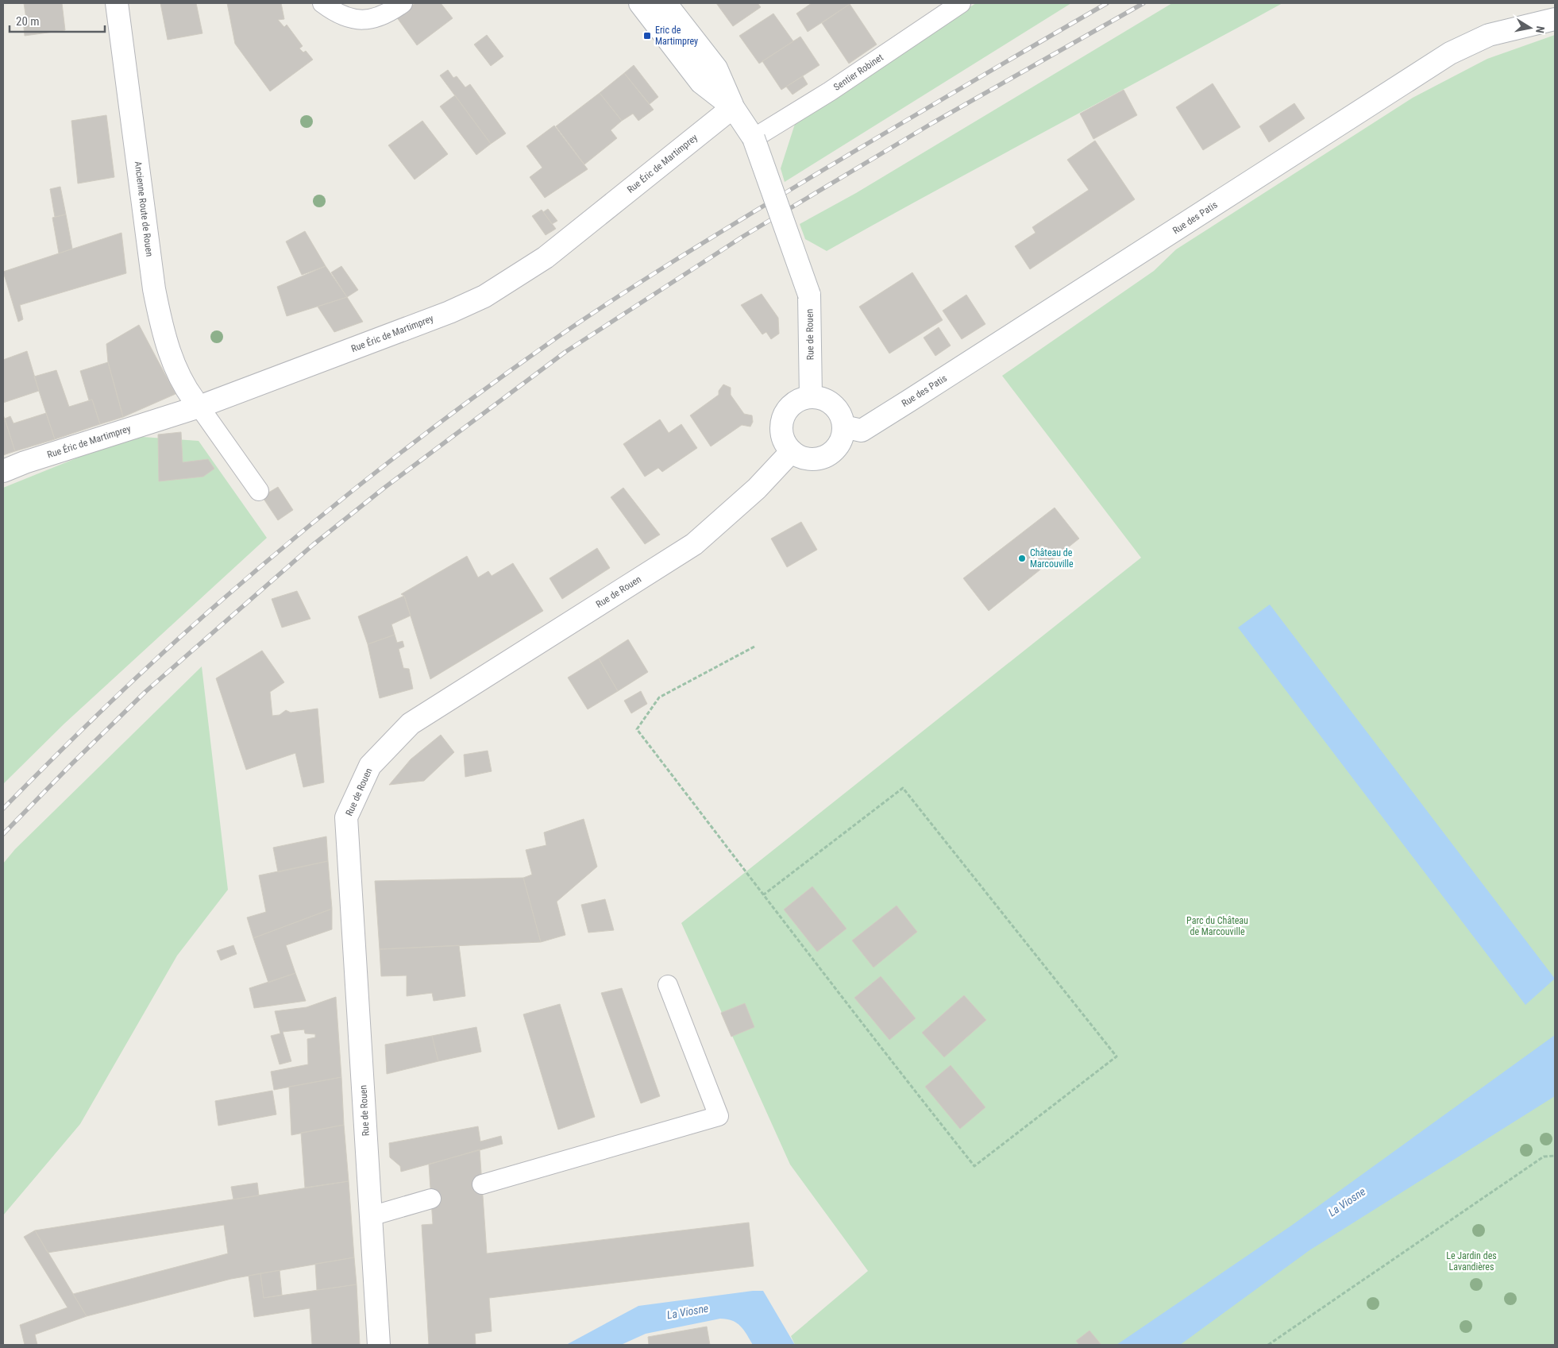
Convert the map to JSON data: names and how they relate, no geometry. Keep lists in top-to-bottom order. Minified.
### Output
{"streets":{"street":["Rue Éric de Martimprey","Ancienne Route de Rouen","Rue des Patis","Rue de Rouen"],"lane":["Sentier Robinet"]},"crossings":[["Sentier Robinet","Rue de Rouen"],["Rue Éric de Martimprey","Ancienne Route de Rouen"],["Rue des Patis","Rue de Rouen"]],"water":["La Viosne"],"parks":["Parc du Château de Marcouville","Le Jardin des Lavandières"],"places":{"transit":["Eric de Martimprey"],"other":["Château de Marcouville"]},"scale_bar":"20 m","north":"right"}
